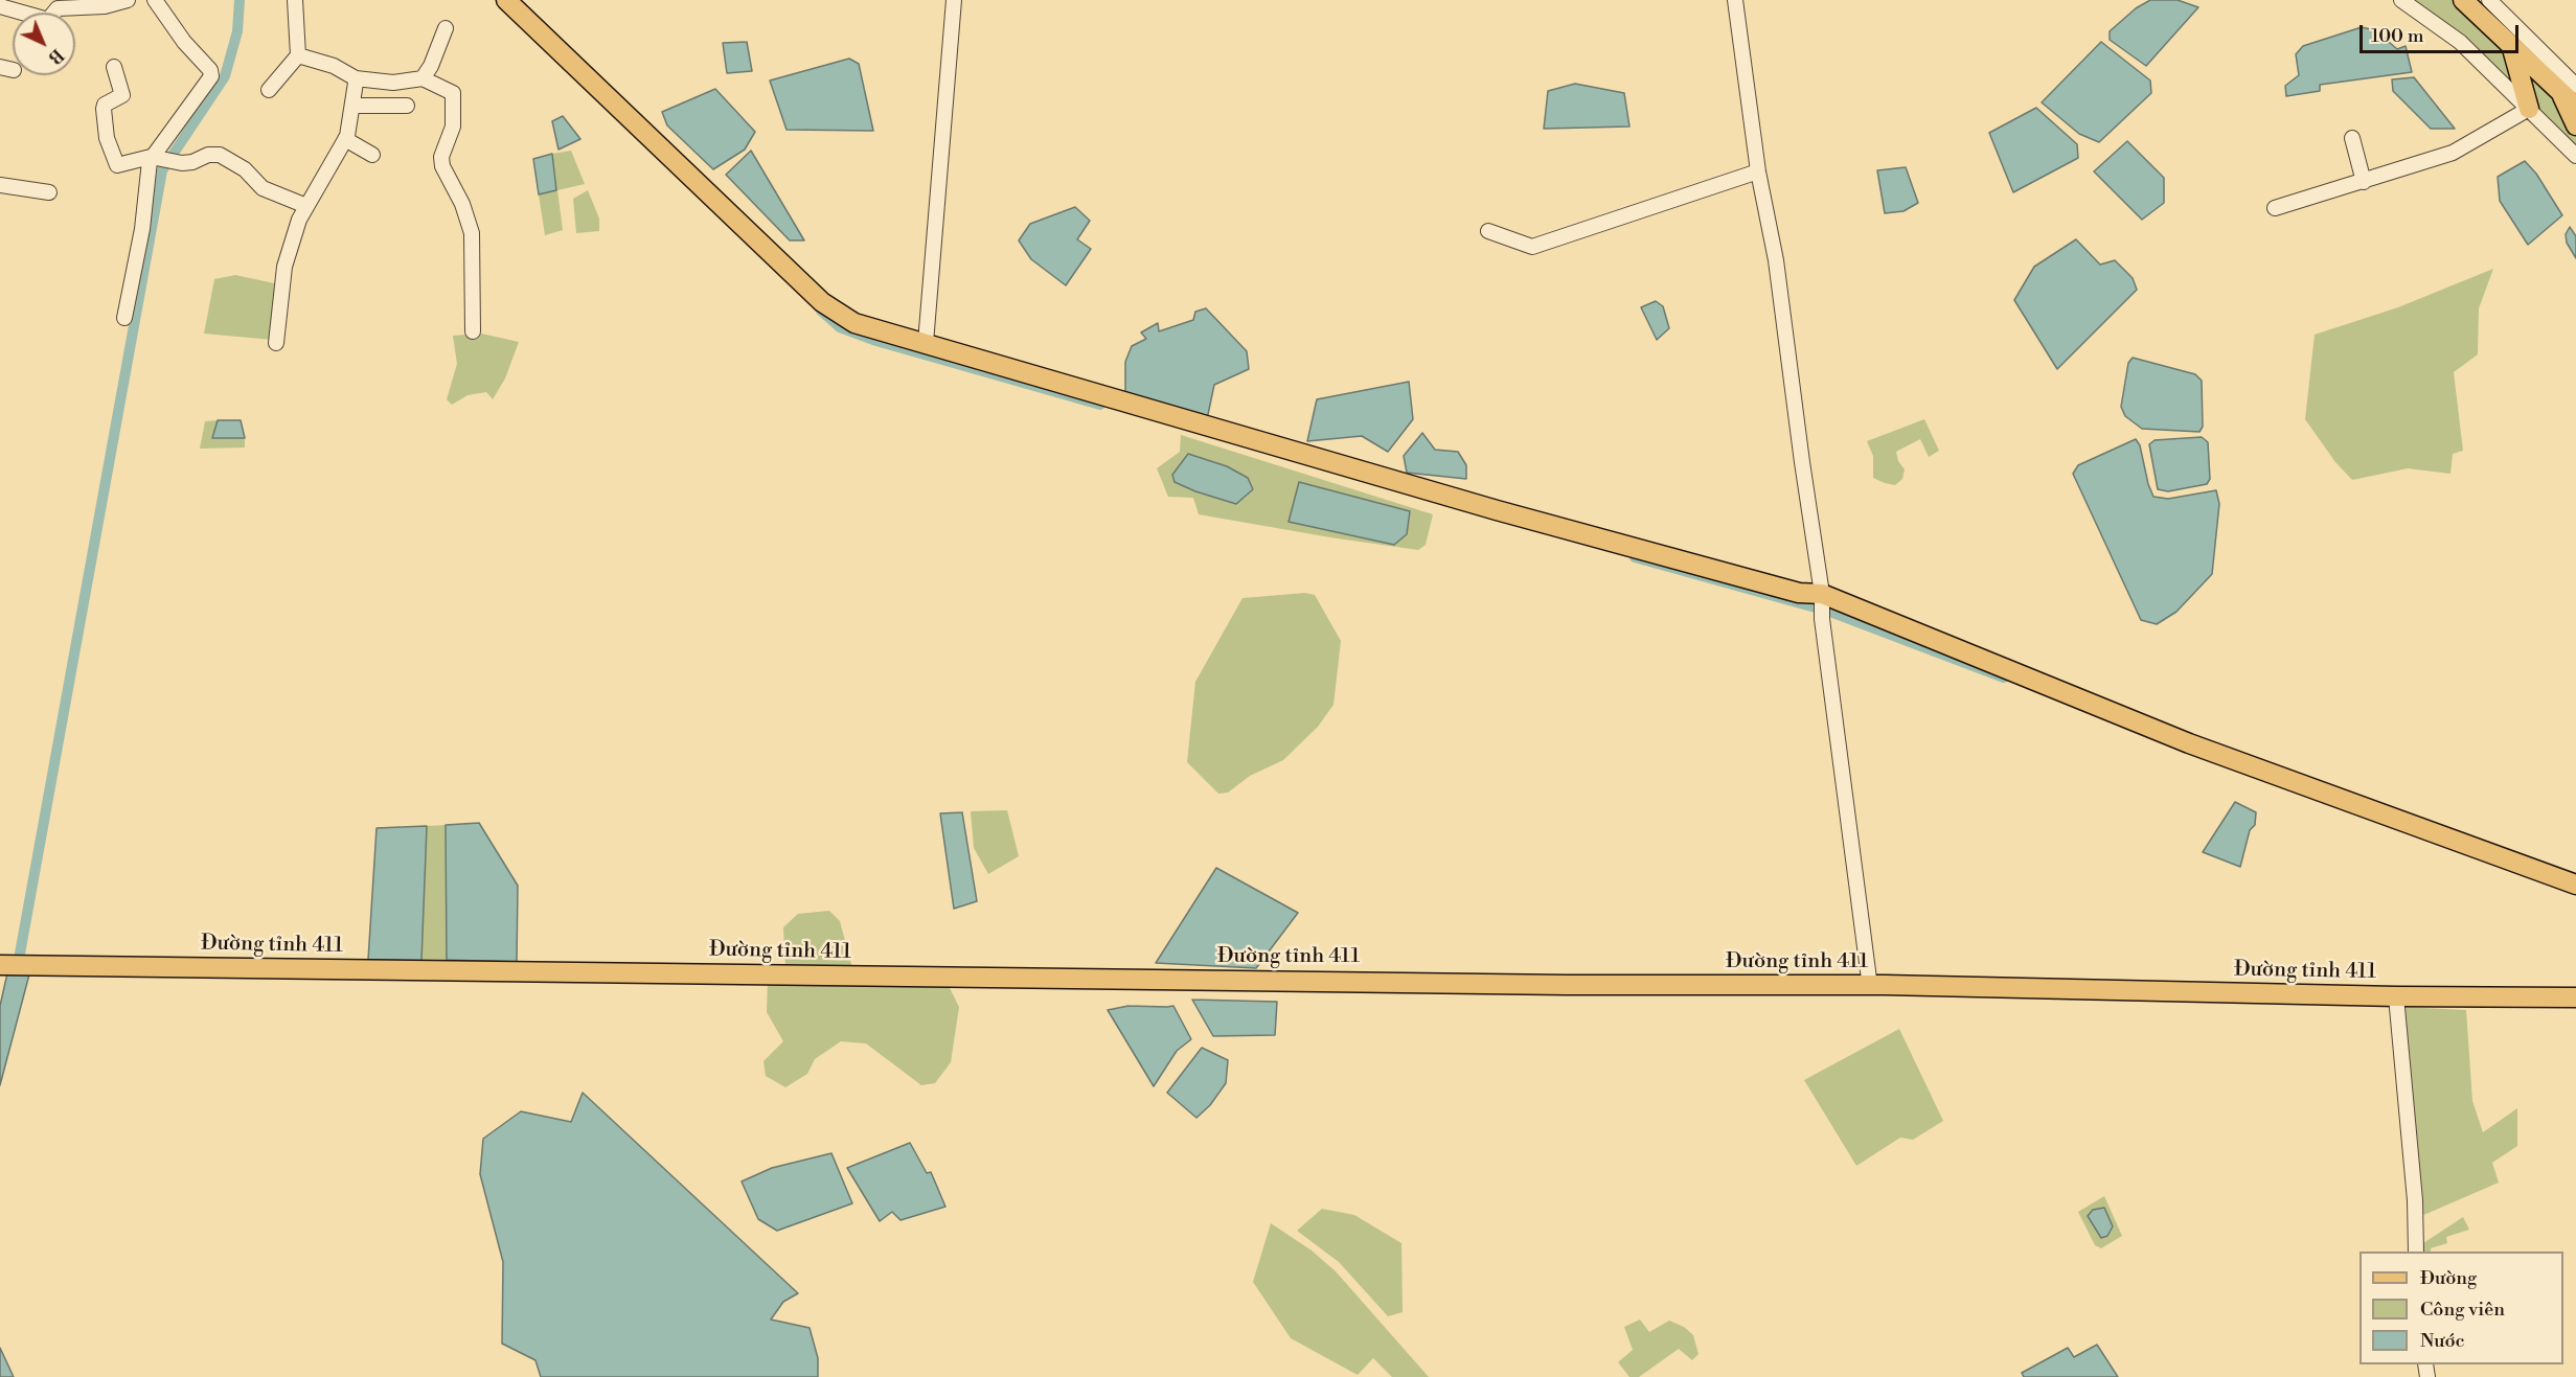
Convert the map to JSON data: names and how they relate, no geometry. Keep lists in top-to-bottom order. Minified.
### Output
{"streets":{"main road":["Đường tỉnh 411"]},"legend":["Đường","Công viên","Nước"],"scale_bar":"100 m","north":"bottom right"}
